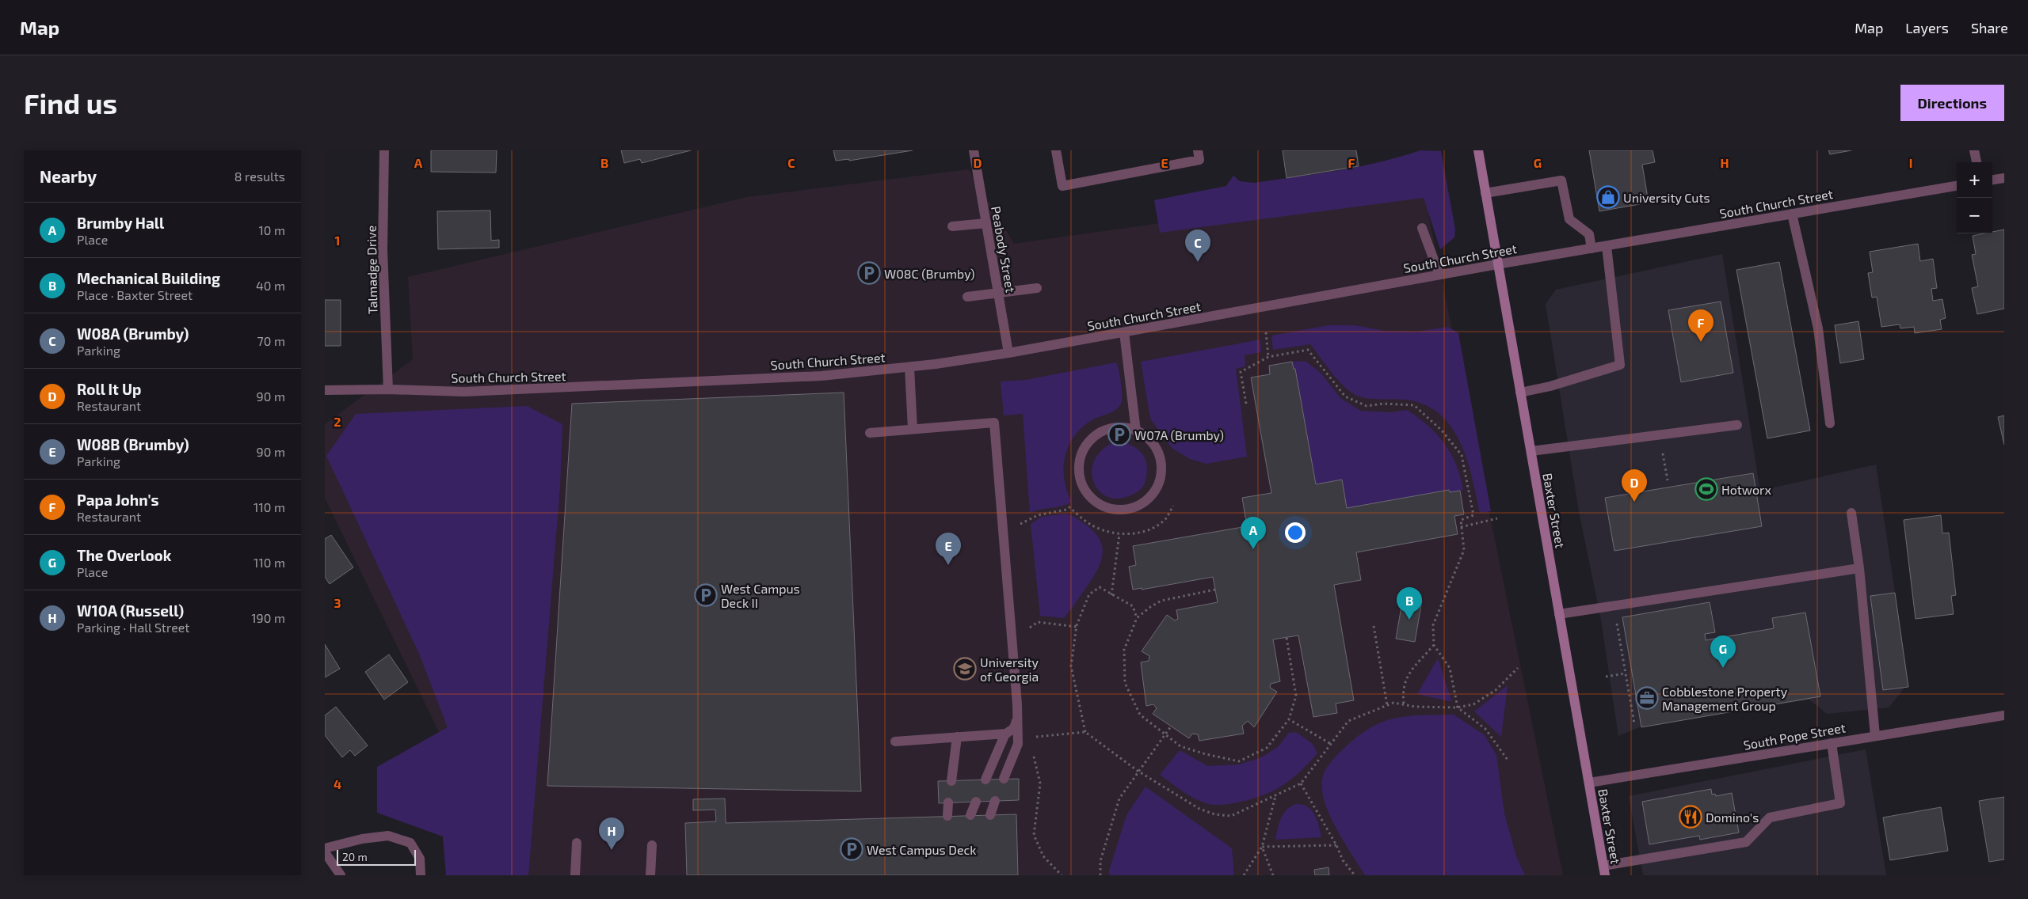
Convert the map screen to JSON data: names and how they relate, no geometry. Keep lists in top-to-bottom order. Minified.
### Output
{"streets":{"main road":["Baxter Street"],"street":["South Church Street","Peabody Street","Talmadge Drive","South Pope Street"]},"crossings":[["South Church Street","Peabody Street"],["South Church Street","Talmadge Drive"],["South Church Street","Baxter Street"],["Baxter Street","South Pope Street"]],"places":{"shop":["University Cuts"],"parking":["W08C (Brumby)","W07A (Brumby)","West Campus Deck II","West Campus Deck"],"sports":["Hotworx"],"school or university":["University of Georgia"],"office":["Cobblestone Property Management Group"],"restaurant":["Domino's"]},"scale_bar":"20 m","page":{"header":"Map","nav":["Map","Layers","Share"],"buttons":"Directions","title":"Find us","heading":["Nearby","8 results"],"map_buttons":["+","−"],"list":[{"mark":"A","name":"Brumby Hall","note":"Place","value":"10 m"},{"mark":"B","name":"Mechanical Building","note":"Place · Baxter Street","value":"40 m"},{"mark":"C","name":"W08A (Brumby)","note":"Parking","value":"70 m"},{"mark":"D","name":"Roll It Up","note":"Restaurant","value":"90 m"},{"mark":"E","name":"W08B (Brumby)","note":"Parking","value":"90 m"},{"mark":"F","name":"Papa John's","note":"Restaurant","value":"110 m"},{"mark":"G","name":"The Overlook","note":"Place","value":"110 m"},{"mark":"H","name":"W10A (Russell)","note":"Parking · Hall Street","value":"190 m"}],"pins":["C","F","D","A","E","B","G","H"],"scale":"20 m"},"grid":{"columns":["A","B","C","D","E","F","G","H","I"],"rows":["1","2","3","4"]}}
